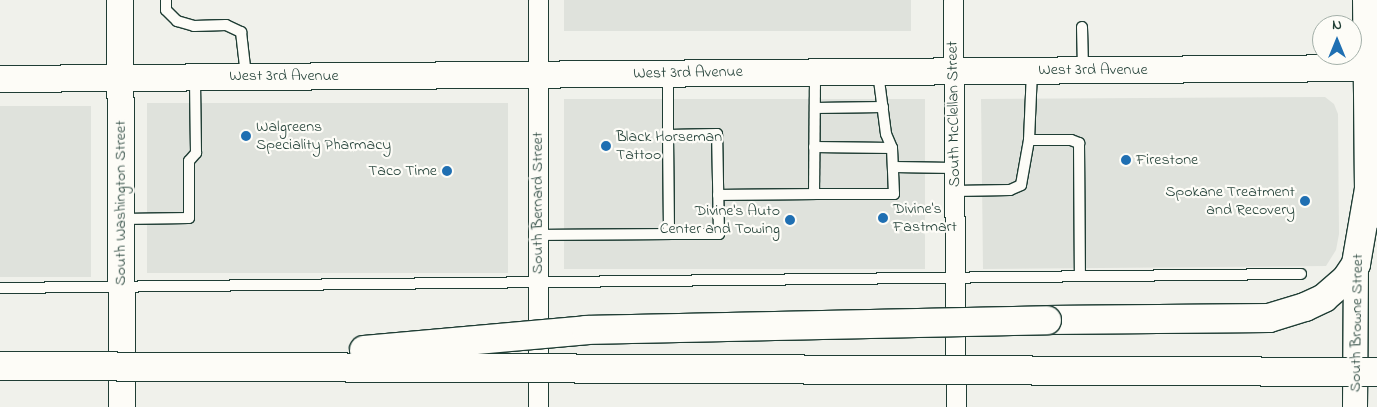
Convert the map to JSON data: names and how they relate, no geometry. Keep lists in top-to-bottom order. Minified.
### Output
{"streets":{"main road":["West 3rd Avenue","South Washington Street","South Browne Street"],"street":["South McClellan Street","South Bernard Street"]},"crossings":[["West 3rd Avenue","South McClellan Street"],["West 3rd Avenue","South Washington Street"],["West 3rd Avenue","South Bernard Street"],["West 3rd Avenue","South Browne Street"]],"places":["Walgreens Speciality Pharmacy","Black Horseman Tattoo","Firestone","Taco Time","Spokane Treatment and Recovery","Divine's Fastmart","Divine's Auto Center and Towing"],"north":"top"}
